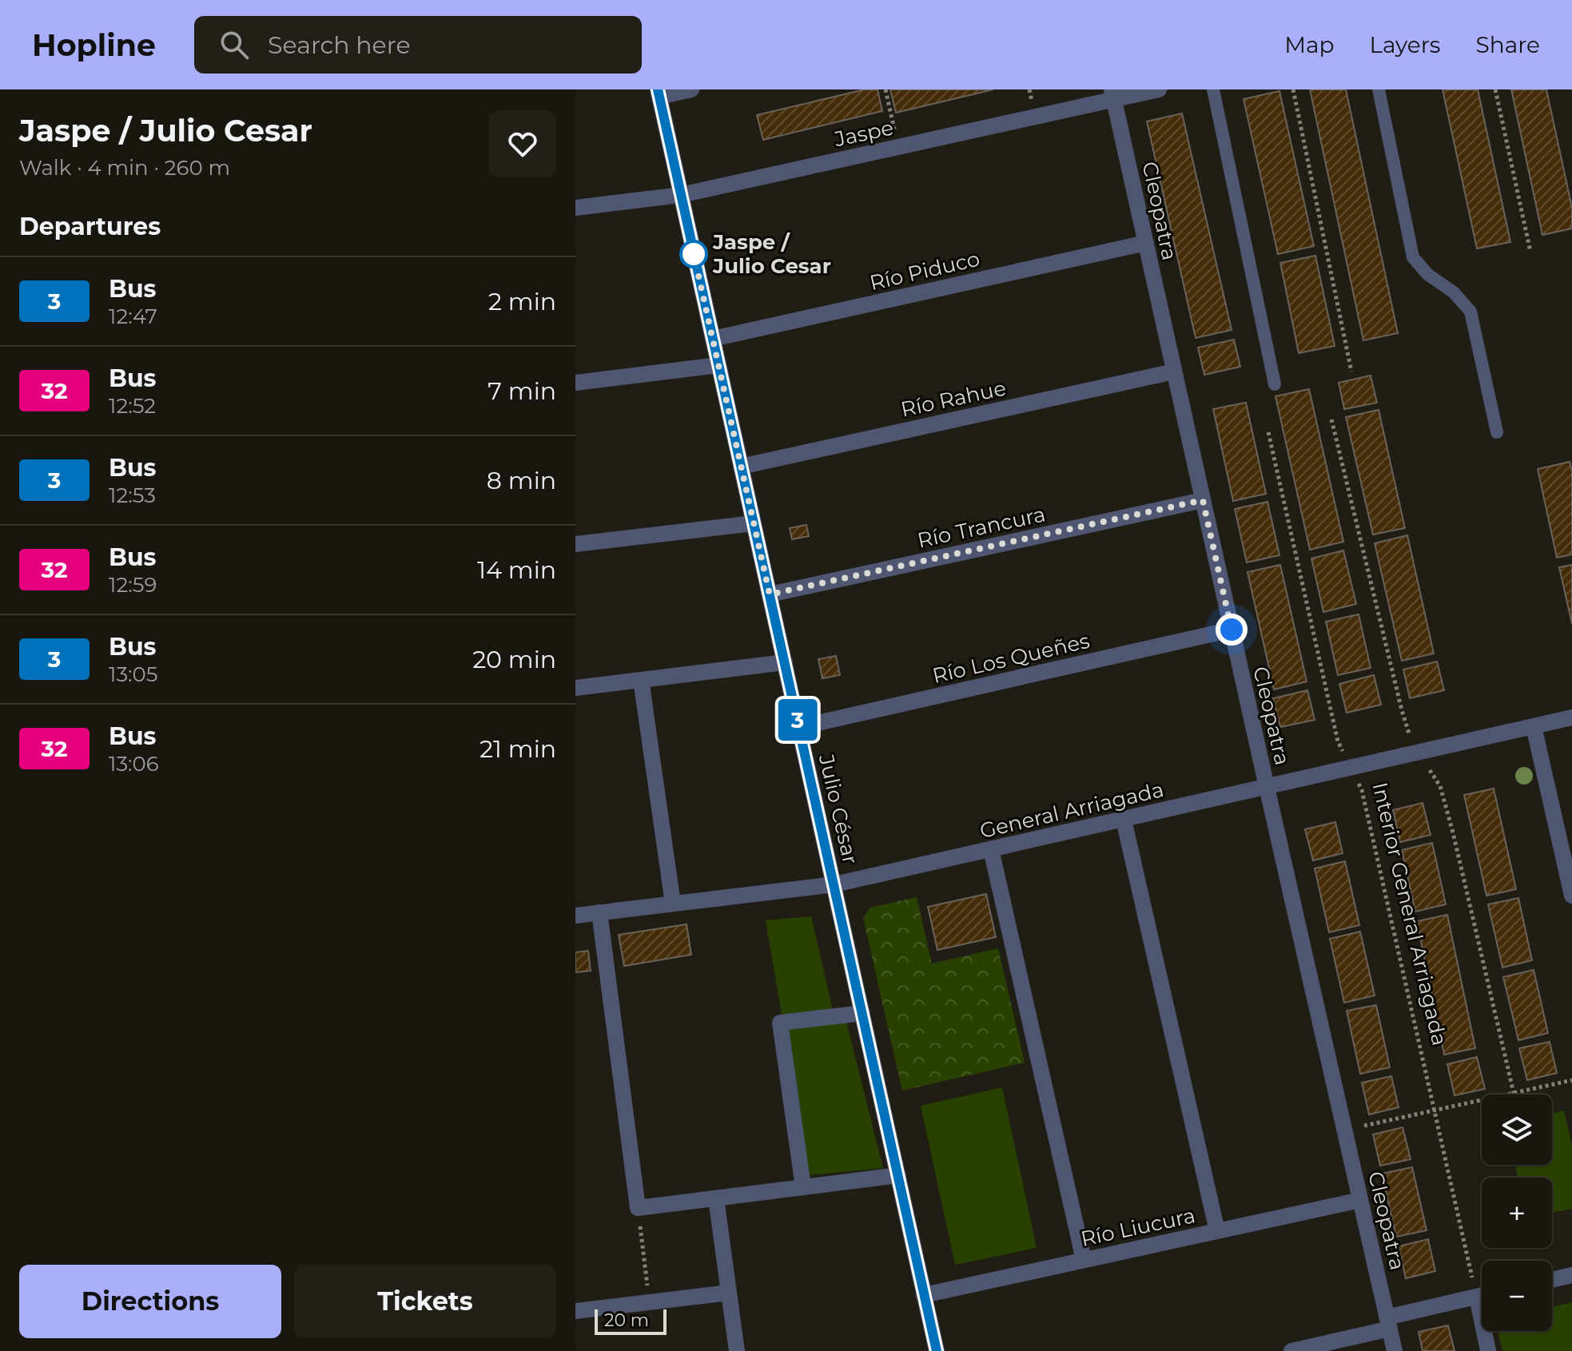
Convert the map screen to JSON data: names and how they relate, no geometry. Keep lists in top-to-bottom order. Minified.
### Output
{"streets":{"street":["Jaspe","Cleopatra","Río Piduco","Río Rahue","Río Trancura","Río Los Queñes","Julio César","General Arriagada","Río Liucura"],"path":["Interior General Arriagada"]},"crossings":[["Jaspe","Cleopatra"],["Jaspe","Julio César"],["Cleopatra","Río Piduco"],["Cleopatra","Río Rahue"],["Cleopatra","Río Trancura"],["Cleopatra","Río Los Queñes"],["Cleopatra","General Arriagada"],["Cleopatra","Río Liucura"],["Río Piduco","Julio César"],["Río Rahue","Julio César"],["Río Trancura","Julio César"],["Río Los Queñes","Julio César"],["Julio César","General Arriagada"],["Julio César","Río Liucura"],["General Arriagada","Interior General Arriagada"]],"places":["Jaspe / Julio Cesar"],"lines":["bus line 3"],"scale_bar":"20 m","page":{"header":"Hopline","search":"Search here","nav":["Map","Layers","Share"],"heading":[["Jaspe / Julio Cesar","Walk · 4 min · 260 m"],"Departures"],"on_map":"3","list":[{"mark":"3","name":"Bus","note":"12:47","value":"2 min"},{"mark":"32","name":"Bus","note":"12:52","value":"7 min"},{"mark":"3","name":"Bus","note":"12:53","value":"8 min"},{"mark":"32","name":"Bus","note":"12:59","value":"14 min"},{"mark":"3","name":"Bus","note":"13:05","value":"20 min"},{"mark":"32","name":"Bus","note":"13:06","value":"21 min"}],"map_buttons":["+","−"],"buttons":["Directions","Tickets"],"scale":"20 m"}}
